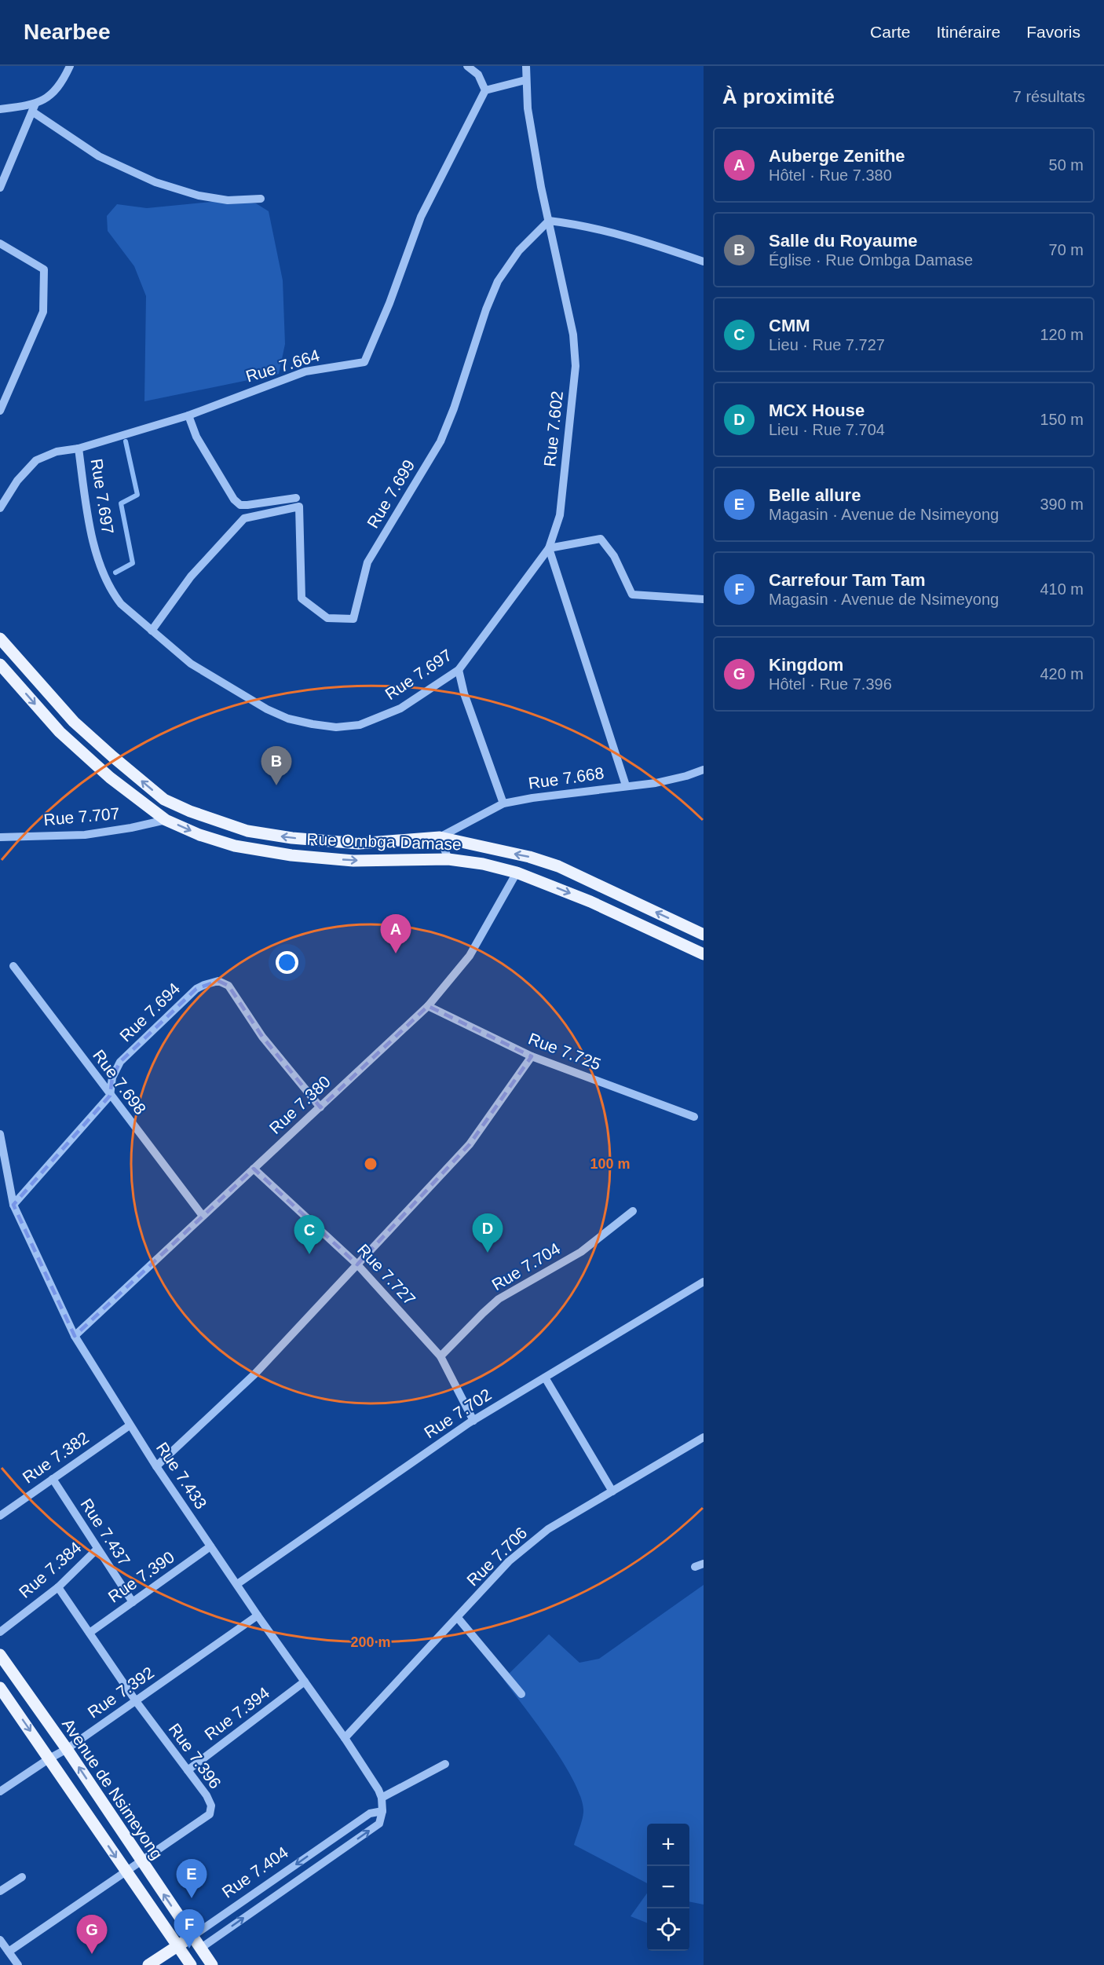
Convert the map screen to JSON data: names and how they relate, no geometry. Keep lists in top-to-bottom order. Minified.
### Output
{"streets":{"main road":["Rue Ombga Damase","Avenue de Nsimeyong","Rue 7.404"],"street":["Rue 7.664","Rue 7.602","Rue 7.699","Rue 7.697","Rue 7.668","Rue 7.707","Rue 7.694","Rue 7.725","Rue 7.698","Rue 7.380","Rue 7.704","Rue 7.727","Rue 7.702","Rue 7.382","Rue 7.433","Rue 7.437","Rue 7.706","Rue 7.384","Rue 7.390","Rue 7.392","Rue 7.394","Rue 7.396"]},"crossings":[["Rue 7.664","Rue 7.697"],["Rue 7.602","Rue 7.699"],["Rue 7.602","Rue 7.697"],["Rue 7.699","Rue 7.697"],["Rue 7.668","Rue Ombga Damase"],["Rue 7.707","Rue Ombga Damase"],["Rue Ombga Damase","Rue 7.380"],["Rue 7.694","Rue 7.698"],["Rue 7.694","Rue 7.380"],["Rue 7.694","Rue 7.433"],["Rue 7.725","Rue 7.380"],["Rue 7.698","Rue 7.380"],["Rue 7.380","Rue 7.727"],["Rue 7.380","Rue 7.433"],["Rue 7.704","Rue 7.727"],["Rue 7.727","Rue 7.702"],["Rue 7.702","Rue 7.433"],["Rue 7.382","Rue 7.433"],["Rue 7.382","Rue 7.437"],["Rue 7.433","Rue 7.706"],["Rue 7.433","Rue 7.390"],["Rue 7.433","Rue 7.392"],["Rue 7.433","Rue 7.394"],["Rue 7.433","Rue 7.404"],["Rue 7.437","Rue 7.384"],["Rue 7.437","Rue 7.390"],["Rue 7.384","Rue 7.396"],["Rue 7.390","Rue 7.396"],["Rue 7.392","Rue 7.396"],["Rue 7.392","Avenue de Nsimeyong"],["Rue 7.394","Rue 7.396"],["Rue 7.396","Avenue de Nsimeyong"],["Avenue de Nsimeyong","Rue 7.404"]],"page":{"header":"Nearbee","nav":["Carte","Itinéraire","Favoris"],"heading":["À proximité","7 résultats"],"list":[{"mark":"A","name":"Auberge Zenithe","note":"Hôtel · Rue 7.380","value":"50 m"},{"mark":"B","name":"Salle du Royaume","note":"Église · Rue Ombga Damase","value":"70 m"},{"mark":"C","name":"CMM","note":"Lieu · Rue 7.727","value":"120 m"},{"mark":"D","name":"MCX House","note":"Lieu · Rue 7.704","value":"150 m"},{"mark":"E","name":"Belle allure","note":"Magasin · Avenue de Nsimeyong","value":"390 m"},{"mark":"F","name":"Carrefour Tam Tam","note":"Magasin · Avenue de Nsimeyong","value":"410 m"},{"mark":"G","name":"Kingdom","note":"Hôtel · Rue 7.396","value":"420 m"}],"pins":["B","A","D","C","E","F","G"],"map_buttons":["+","−"]},"rings":["100 m","200 m"]}
